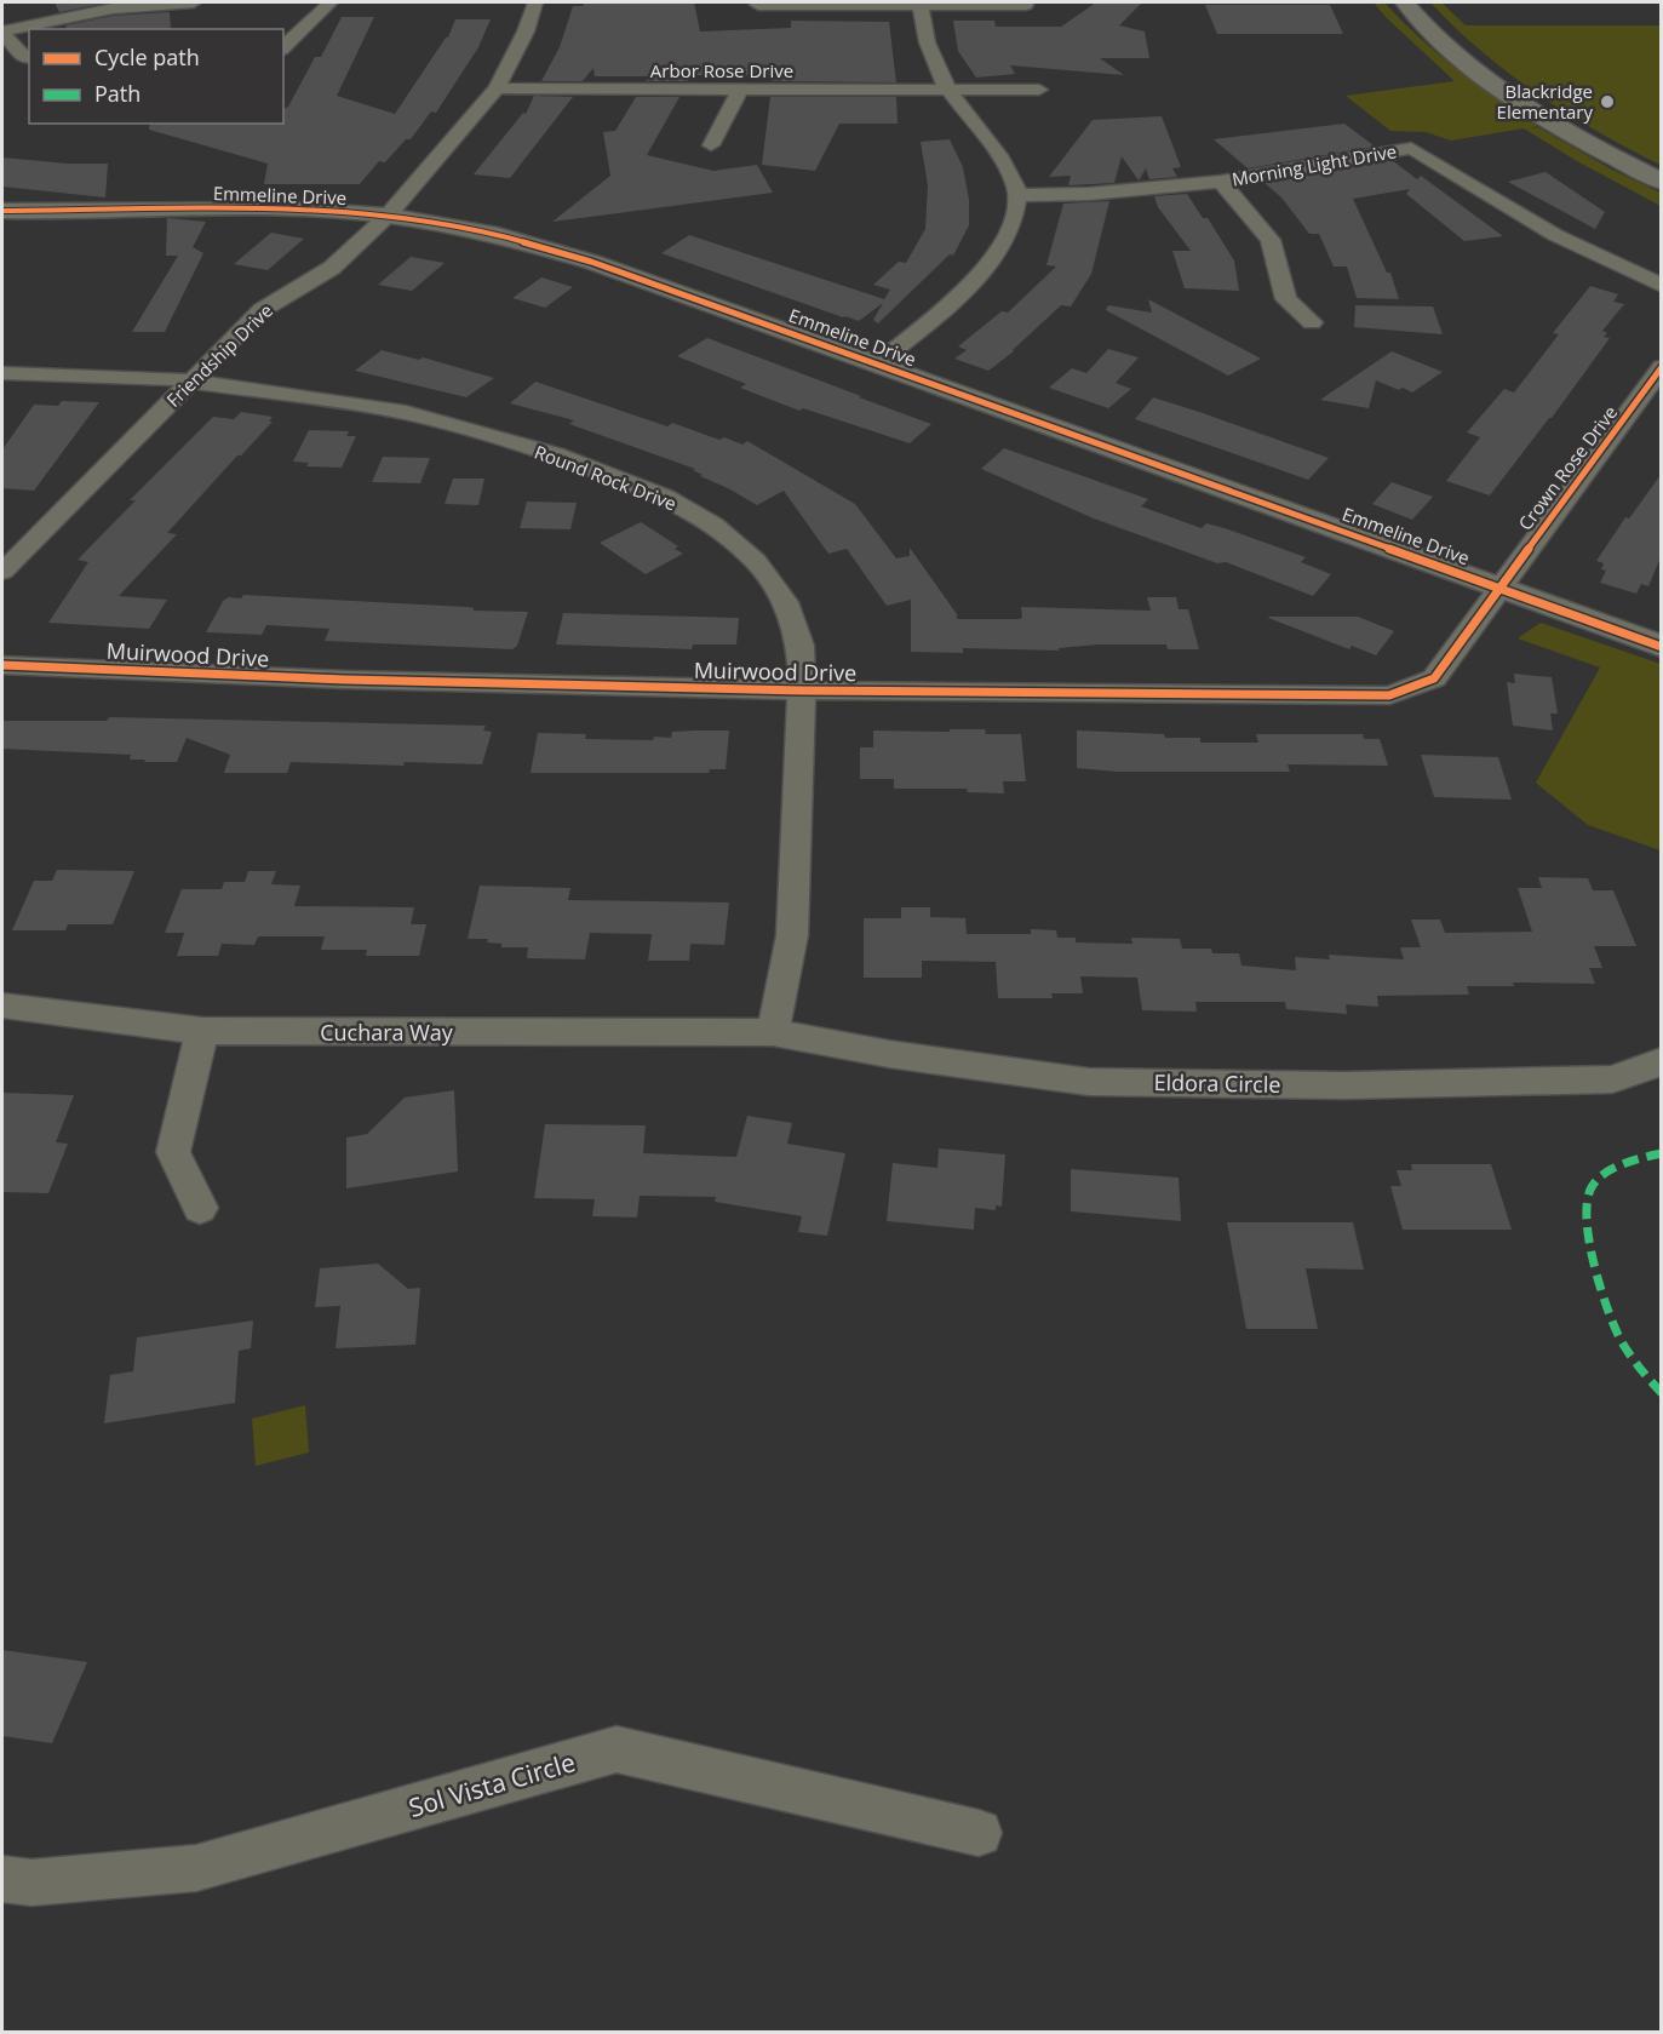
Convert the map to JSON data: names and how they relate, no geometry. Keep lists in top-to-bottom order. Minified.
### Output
{"streets":{"street":["Arbor Rose Drive","Morning Light Drive","Emmeline Drive","Friendship Drive","Crown Rose Drive","Round Rock Drive","Muirwood Drive","Cuchara Way","Eldora Circle","Sol Vista Circle"]},"crossings":[["Arbor Rose Drive","Friendship Drive"],["Emmeline Drive","Friendship Drive"],["Emmeline Drive","Crown Rose Drive"],["Emmeline Drive","Muirwood Drive"],["Friendship Drive","Round Rock Drive"],["Crown Rose Drive","Muirwood Drive"],["Round Rock Drive","Muirwood Drive"],["Round Rock Drive","Cuchara Way"],["Round Rock Drive","Eldora Circle"],["Cuchara Way","Eldora Circle"]],"places":["Blackridge Elementary"],"legend":["Cycle path","Path"]}
